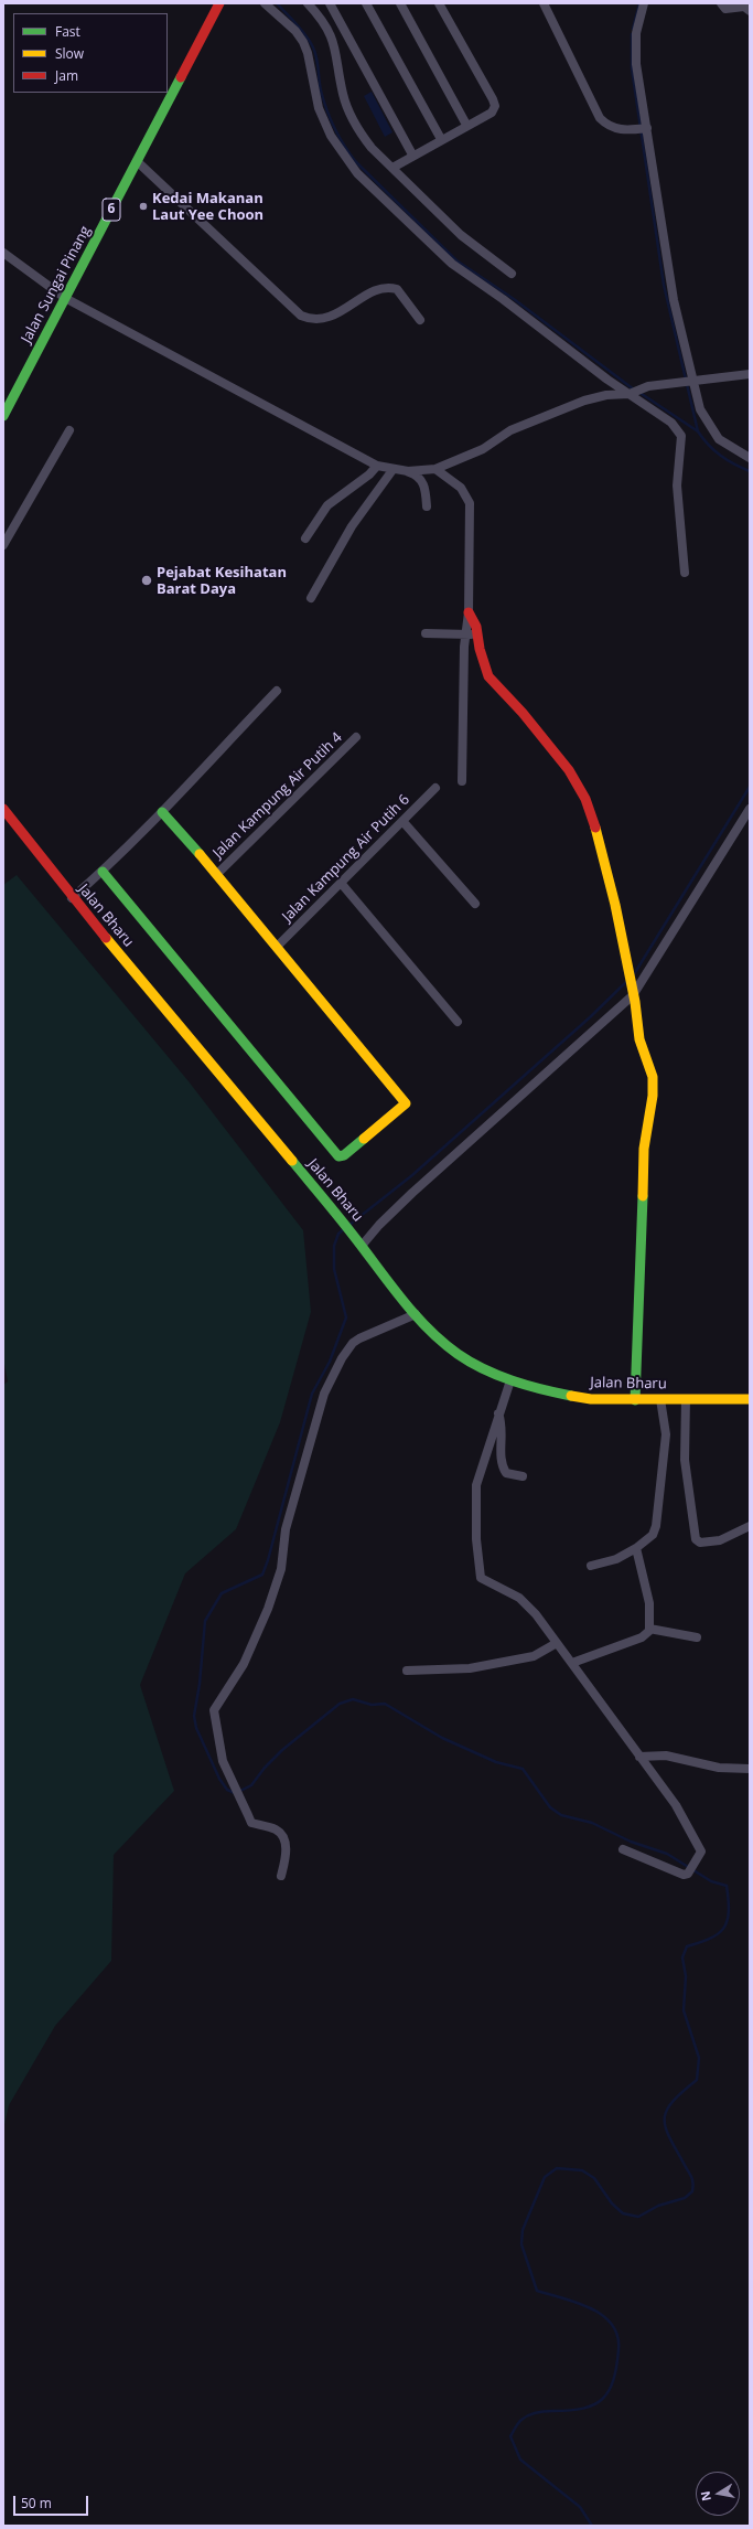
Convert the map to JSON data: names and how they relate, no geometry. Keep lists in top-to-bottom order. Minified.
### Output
{"streets":{"street":["6","Jalan Sungai Pinang","Jalan Kampung Air Putih 4","Jalan Kampung Air Putih 6","Jalan Bharu"]},"places":["Kedai Makanan Laut Yee Choon","Pejabat Kesihatan Barat Daya"],"legend":["Fast","Slow","Jam"],"scale_bar":"50 m","north":"left"}
